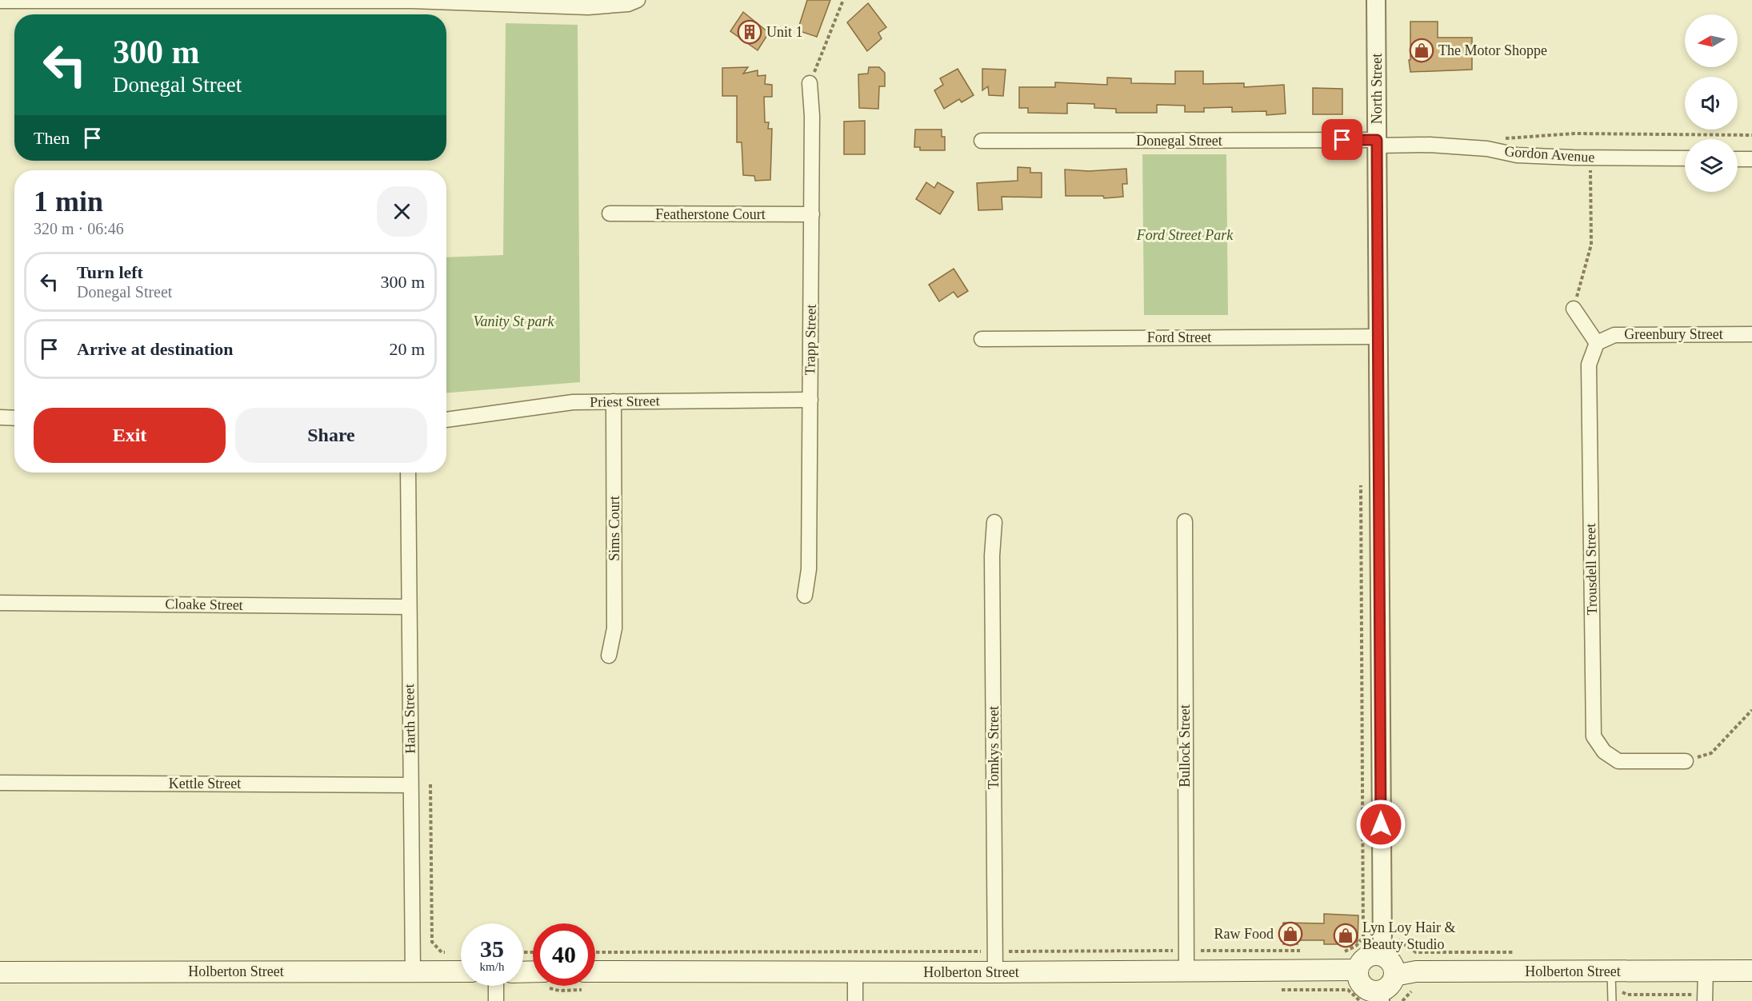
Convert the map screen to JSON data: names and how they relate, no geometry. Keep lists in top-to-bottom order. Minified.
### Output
{"streets":{"main road":["Holberton Street"],"street":["North Street","Donegal Street","Gordon Avenue","Featherstone Court","Greenbury Street","Ford Street","Trapp Street","Priest Street","Sims Court","Trousdell Street","Cloake Street","Harth Street","Bullock Street","Tomkys Street","Kettle Street"]},"crossings":[["North Street","Donegal Street"],["North Street","Gordon Avenue"],["North Street","Ford Street"],["North Street","Holberton Street"],["Donegal Street","Gordon Avenue"],["Featherstone Court","Trapp Street"],["Greenbury Street","Trousdell Street"],["Trapp Street","Priest Street"],["Priest Street","Sims Court"],["Cloake Street","Harth Street"],["Harth Street","Kettle Street"],["Harth Street","Holberton Street"],["Bullock Street","Holberton Street"],["Tomkys Street","Holberton Street"]],"parks":["Ford Street Park","Vanity St park"],"places":{"building":["Unit 1"],"shop":["The Motor Shoppe","Raw Food","Lyn Loy Hair & Beauty Studio"]},"north":"left","page":{"turn":["300 m","Donegal Street"],"then":"Then","heading":["1 min","320 m · 06:46"],"list":[{"name":"Turn left","note":"Donegal Street","value":"300 m"},{"name":"Arrive at destination","value":"20 m"}],"buttons":["Exit","Share"],"speed":"35 km/h","limit":"40"}}
